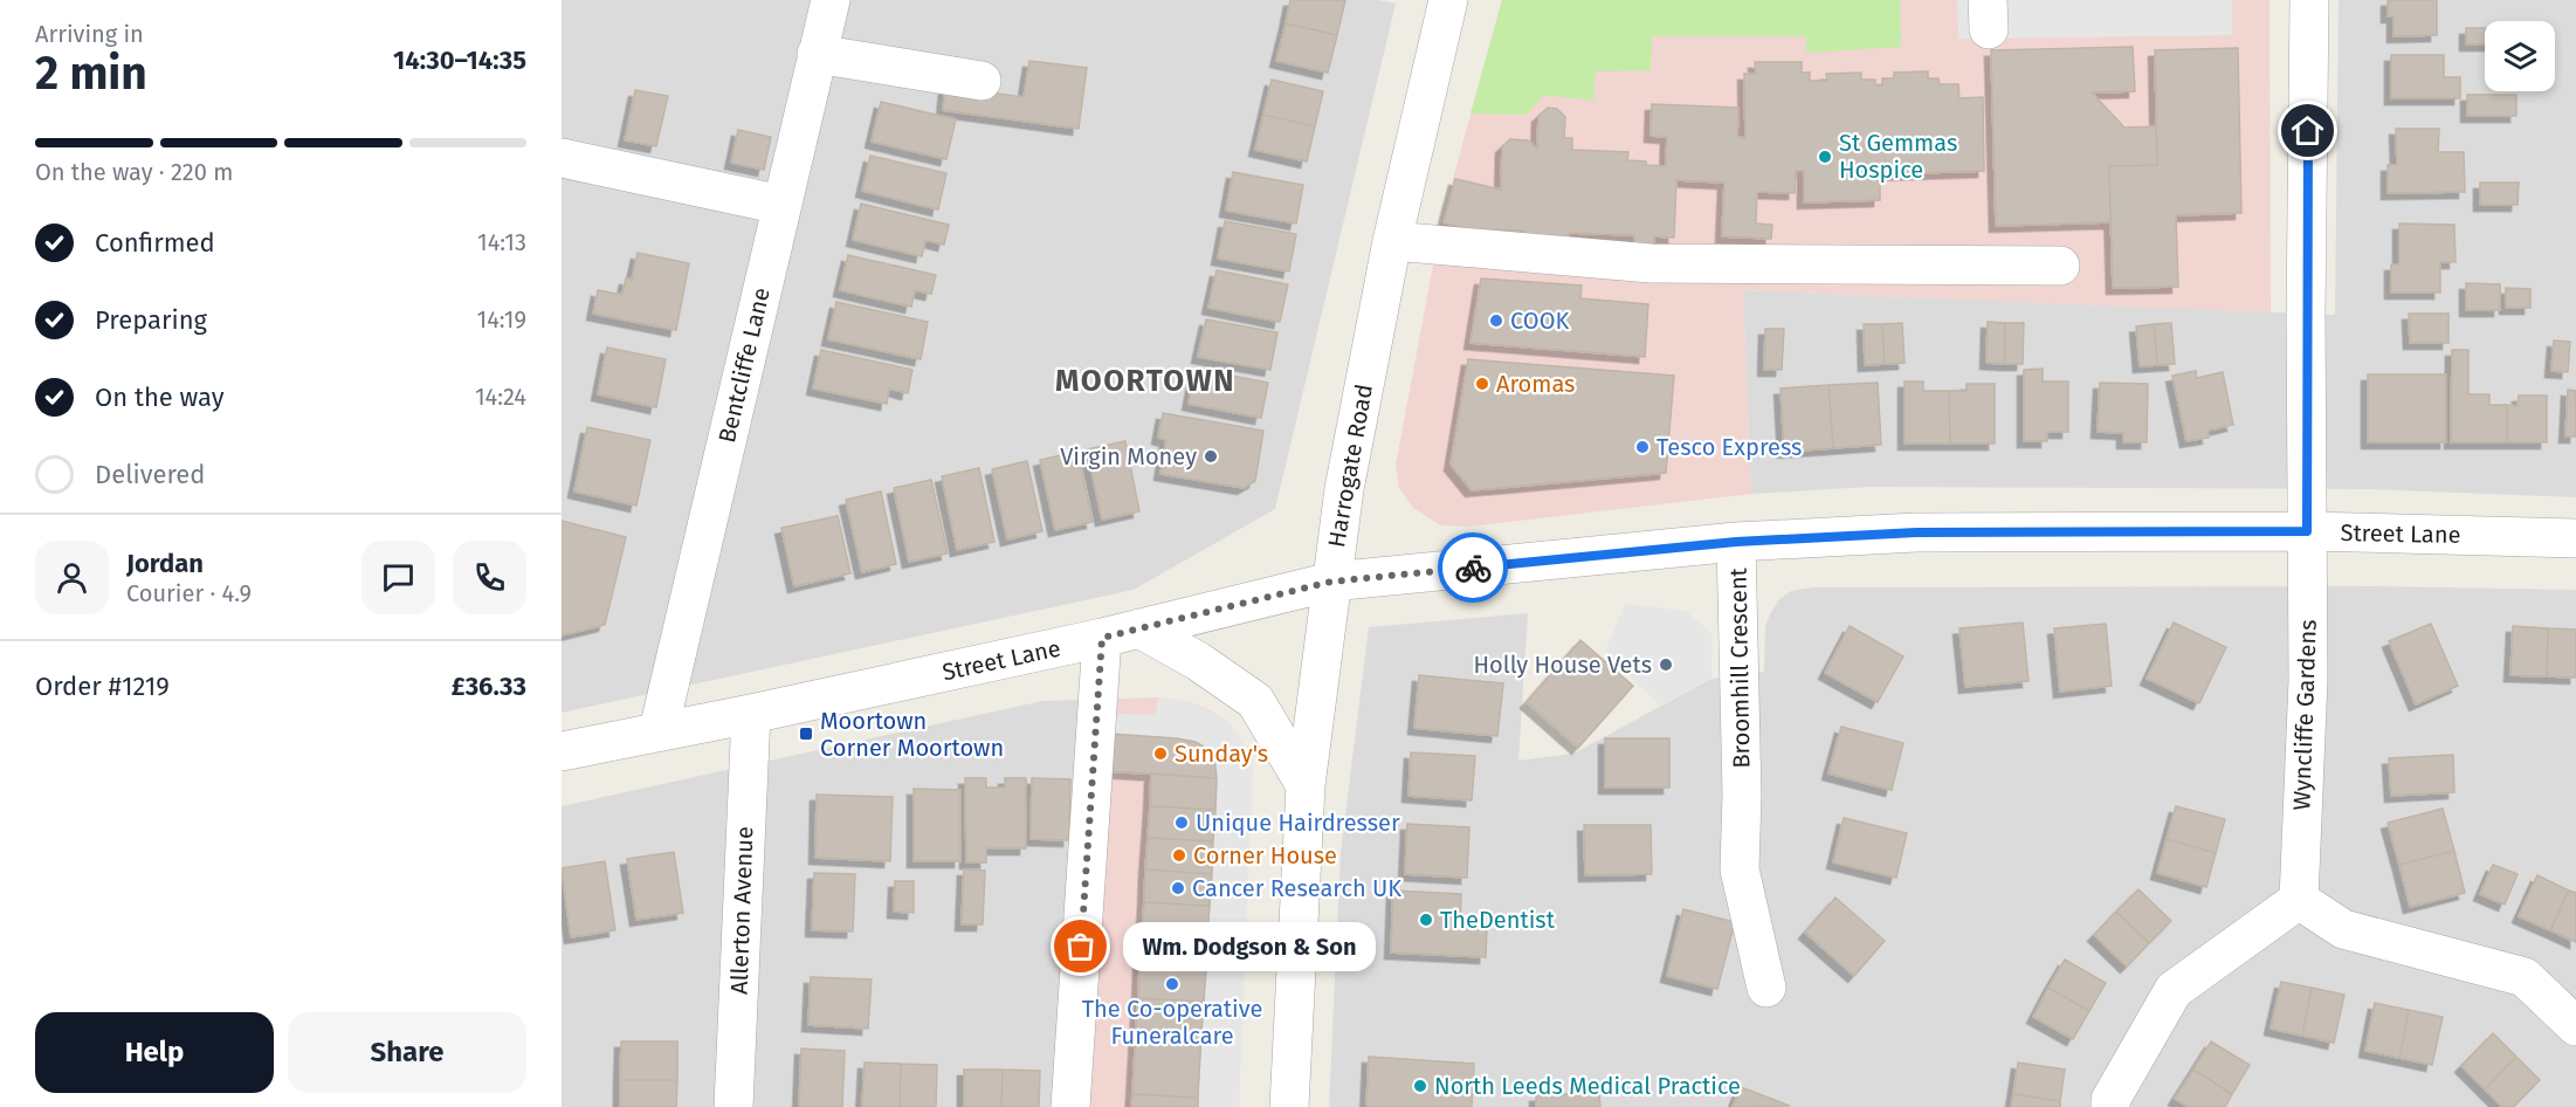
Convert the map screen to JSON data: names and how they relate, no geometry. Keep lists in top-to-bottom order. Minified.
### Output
{"streets":{"street":["Bentcliffe Lane","Harrogate Road","Street Lane","Broomhill Crescent","Wyncliffe Gardens","Allerton Avenue"]},"crossings":[["Bentcliffe Lane","Street Lane"],["Harrogate Road","Street Lane"],["Street Lane","Broomhill Crescent"],["Street Lane","Wyncliffe Gardens"],["Street Lane","Allerton Avenue"]],"districts":["MOORTOWN"],"places":{"other":["St Gemmas Hospice","COOK","Aromas","Tesco Express","Virgin Money","Holly House Vets","Sunday's","Unique Hairdresser","Corner House","Cancer Research UK","TheDentist","Wm. Dodgson & Son","The Co-operative Funeralcare","North Leeds Medical Practice"],"transit":["Moortown Corner Moortown"]},"page":{"heading":["2 min","Arriving in","14:30–14:35"],"panel":["Jordan","Courier · 4.9","Order #1219","£36.33"],"bar":"On the way · 220 m","list":[["Confirmed","14:13"],["Preparing","14:19"],["On the way","14:24"],"Delivered"],"bubble":"Wm. Dodgson & Son","buttons":["Help","Share"]}}
